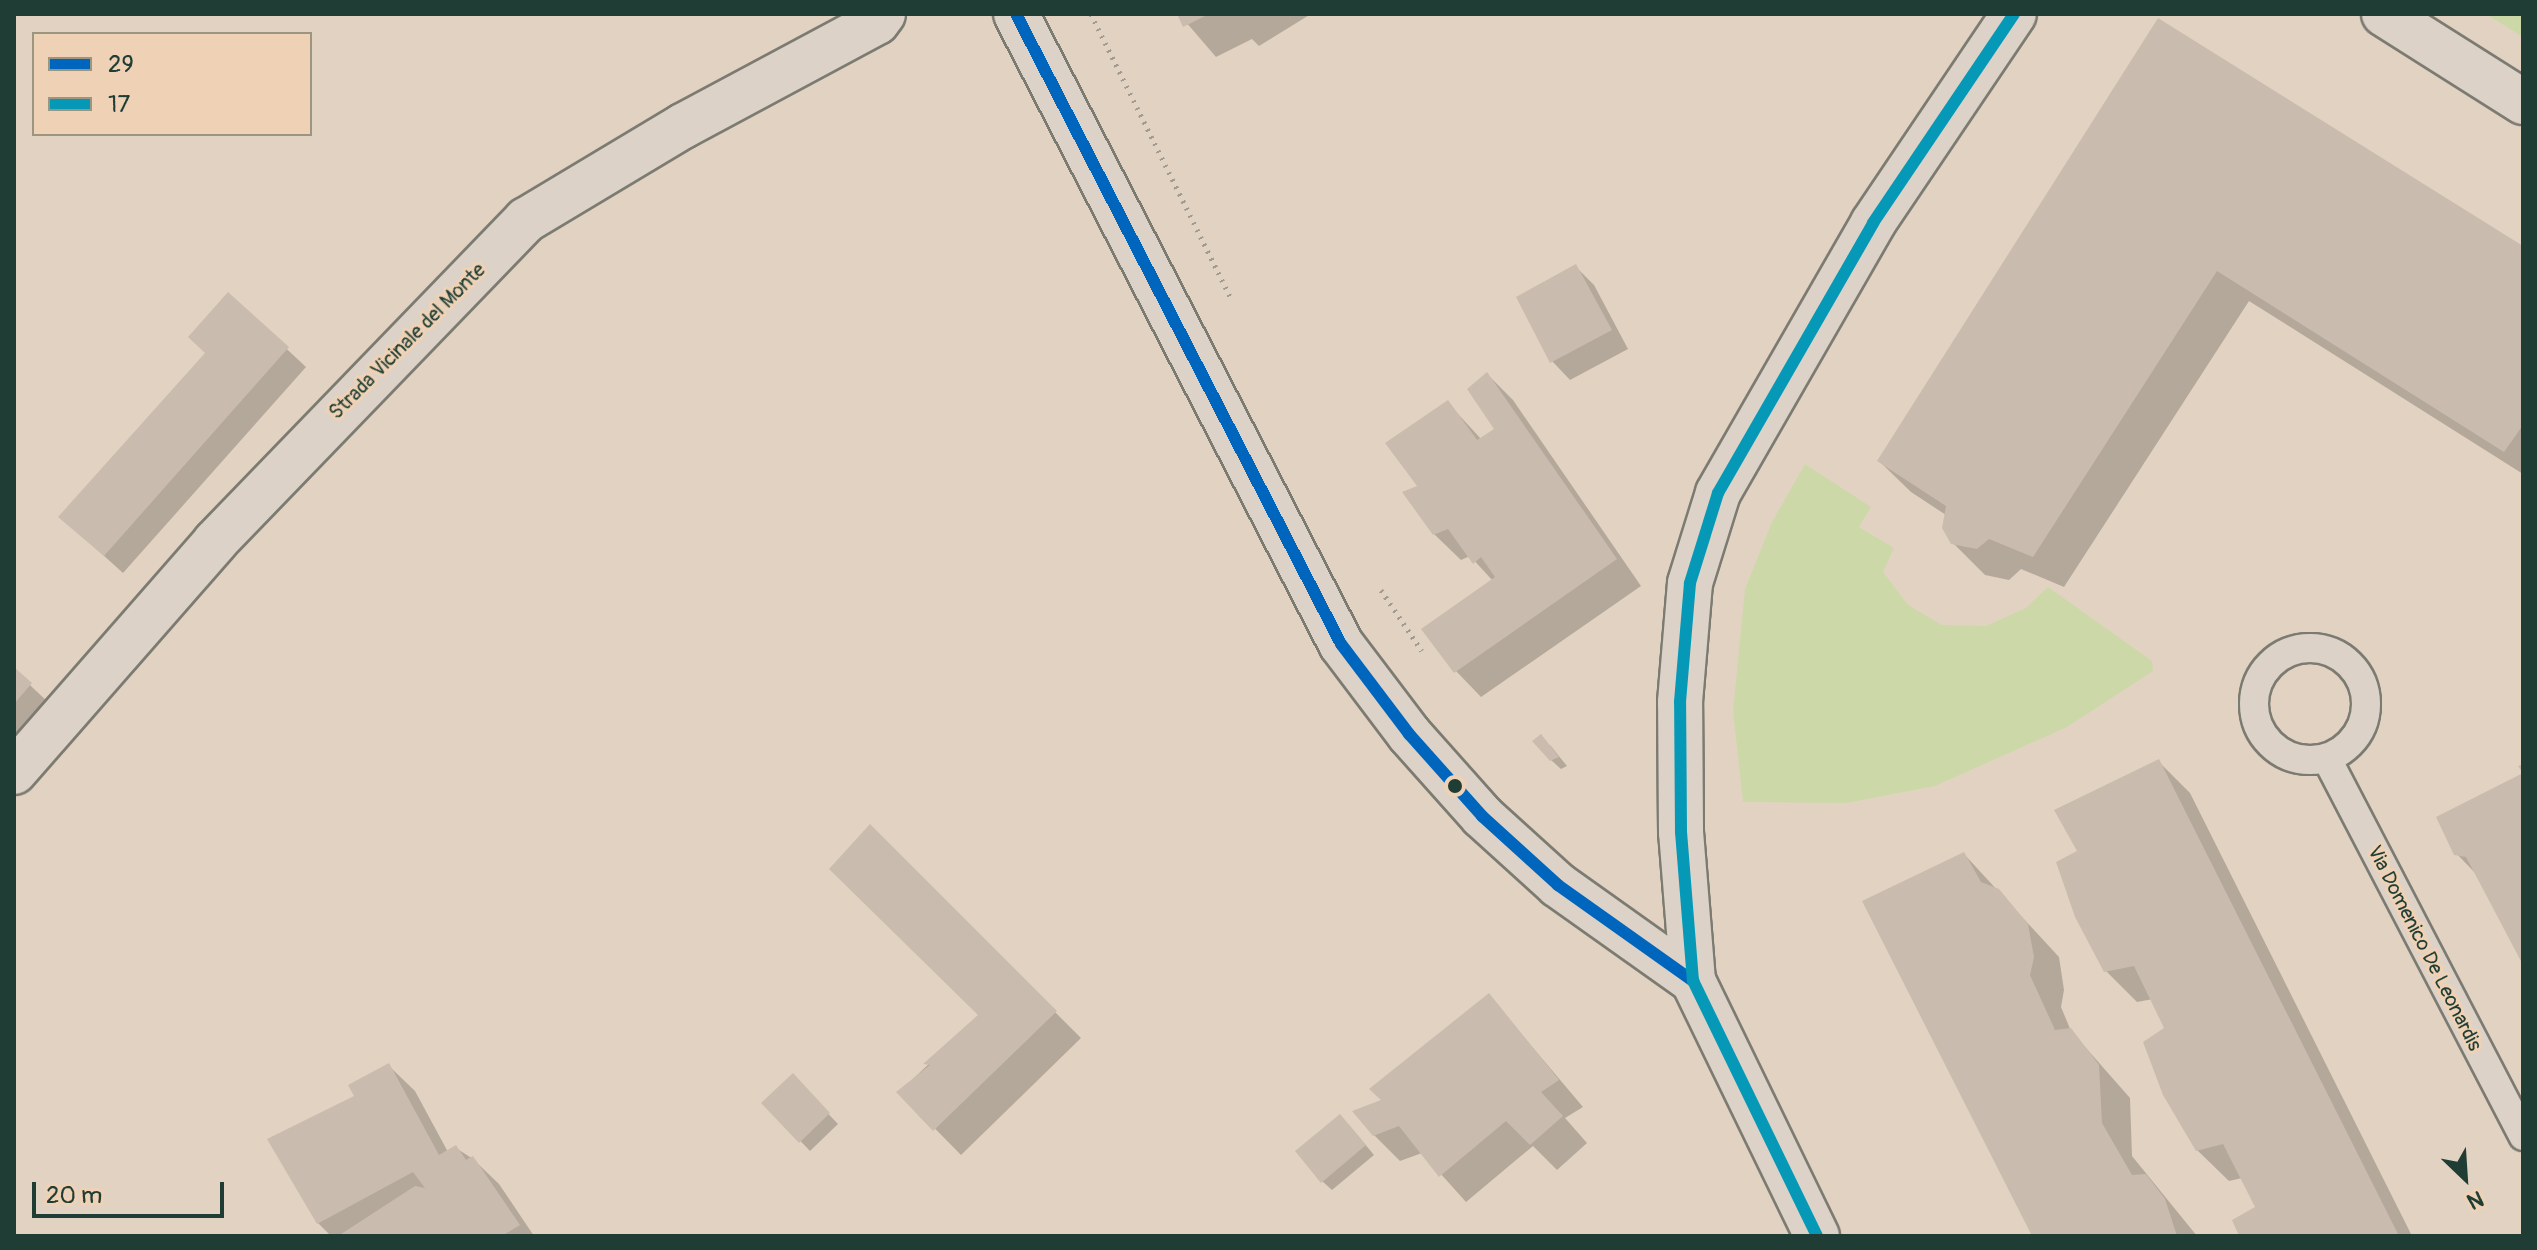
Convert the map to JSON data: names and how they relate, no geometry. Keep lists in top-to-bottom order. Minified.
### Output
{"streets":{"street":["Strada Vicinale del Monte"],"lane":["Via Domenico De Leonardis"]},"lines":["transit line 29","transit line 17"],"legend":["29","17"],"scale_bar":"20 m","north":"bottom right"}
